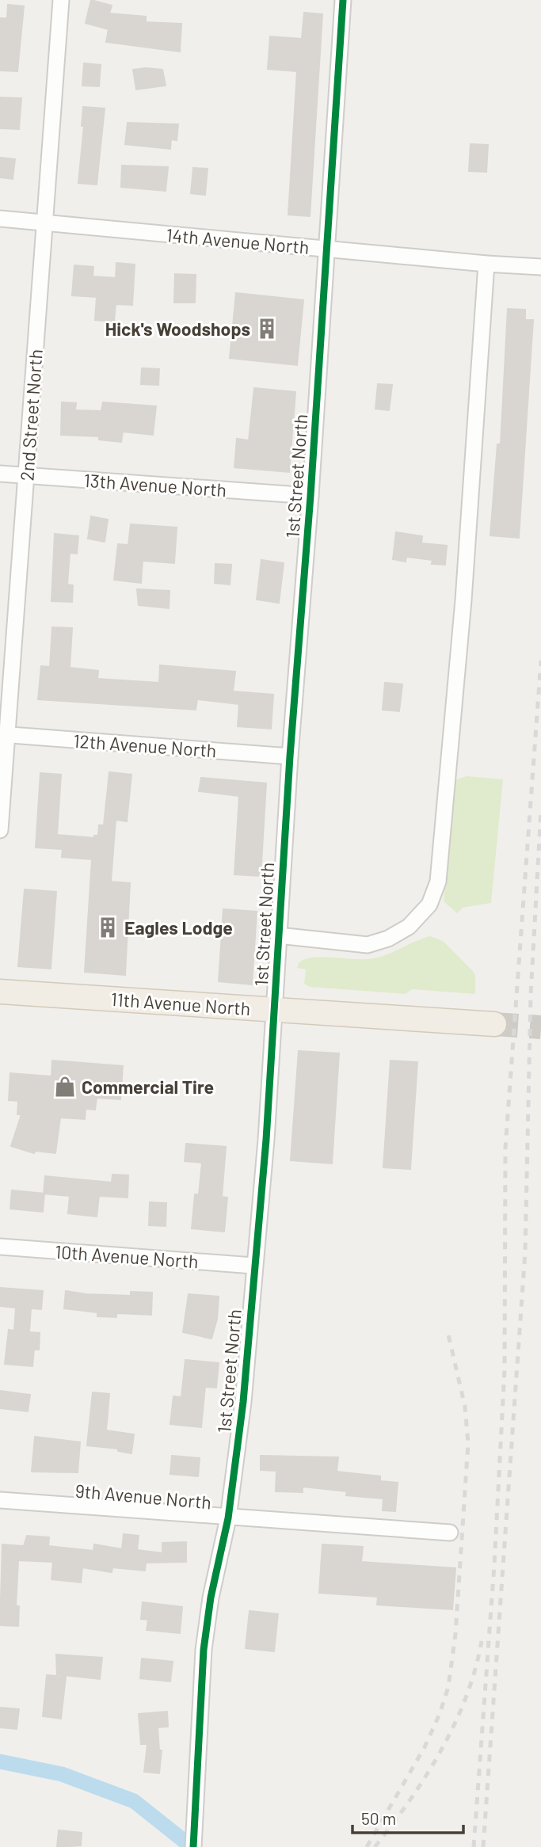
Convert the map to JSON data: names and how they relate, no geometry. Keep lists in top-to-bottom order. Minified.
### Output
{"streets":{"main road":["11th Avenue North"],"street":["14th Avenue North","2nd Street North","1st Street North","13th Avenue North","12th Avenue North","10th Avenue North","9th Avenue North"]},"crossings":[["14th Avenue North","2nd Street North"],["14th Avenue North","1st Street North"],["2nd Street North","13th Avenue North"],["2nd Street North","12th Avenue North"],["1st Street North","13th Avenue North"],["1st Street North","12th Avenue North"],["1st Street North","11th Avenue North"],["1st Street North","10th Avenue North"],["1st Street North","9th Avenue North"]],"places":{"building":["Hick's Woodshops","Eagles Lodge"],"shop":["Commercial Tire"]},"scale_bar":"50 m"}
